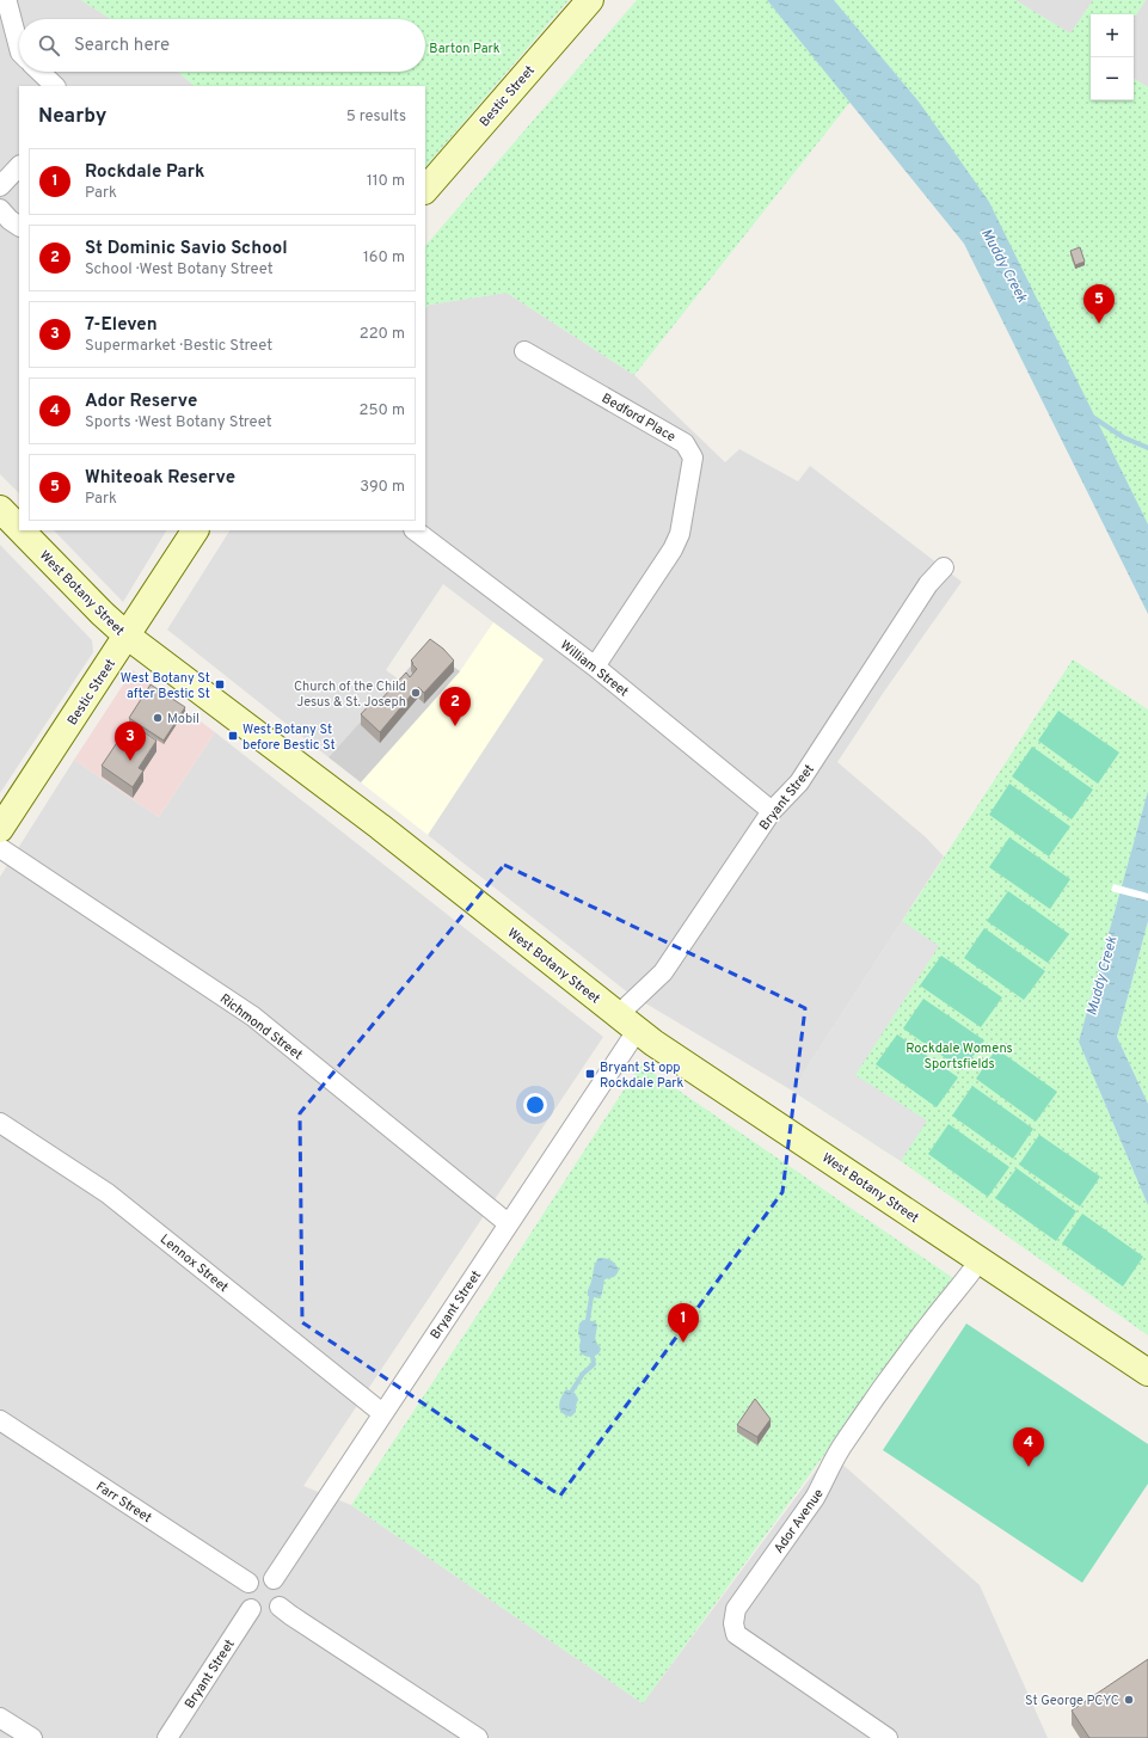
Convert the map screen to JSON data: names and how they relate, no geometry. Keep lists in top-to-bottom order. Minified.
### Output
{"streets":{"main road":["Bestic Street","West Botany Street"],"street":["Bedford Place","William Street","Bryant Street","Richmond Street","Lennox Street","Farr Street","Ador Avenue"]},"crossings":[["Bestic Street","West Botany Street"],["Bedford Place","William Street"],["West Botany Street","Bryant Street"],["West Botany Street","Ador Avenue"],["William Street","Bryant Street"],["Bryant Street","Richmond Street"],["Bryant Street","Lennox Street"],["Bryant Street","Farr Street"]],"water":["Muddy Creek"],"parks":["Barton Park","Rockdale Womens Sportsfields"],"places":{"transit":["West Botany St after Bestic St","West Botany St before Bestic St","Bryant St opp Rockdale Park"],"other":["Church of the Child Jesus & St. Joseph","Mobil","St George PCYC"]},"page":{"map_buttons":["+","−"],"search":"Search here","heading":["Nearby","5 results"],"list":[{"mark":"1","name":"Rockdale Park","note":"Park","value":"110 m"},{"mark":"2","name":"St Dominic Savio School","note":"School · West Botany Street","value":"160 m"},{"mark":"3","name":"7-Eleven","note":"Supermarket · Bestic Street","value":"220 m"},{"mark":"4","name":"Ador Reserve","note":"Sports · West Botany Street","value":"250 m"},{"mark":"5","name":"Whiteoak Reserve","note":"Park","value":"390 m"}],"pins":["5","2","3","1","4"]}}
